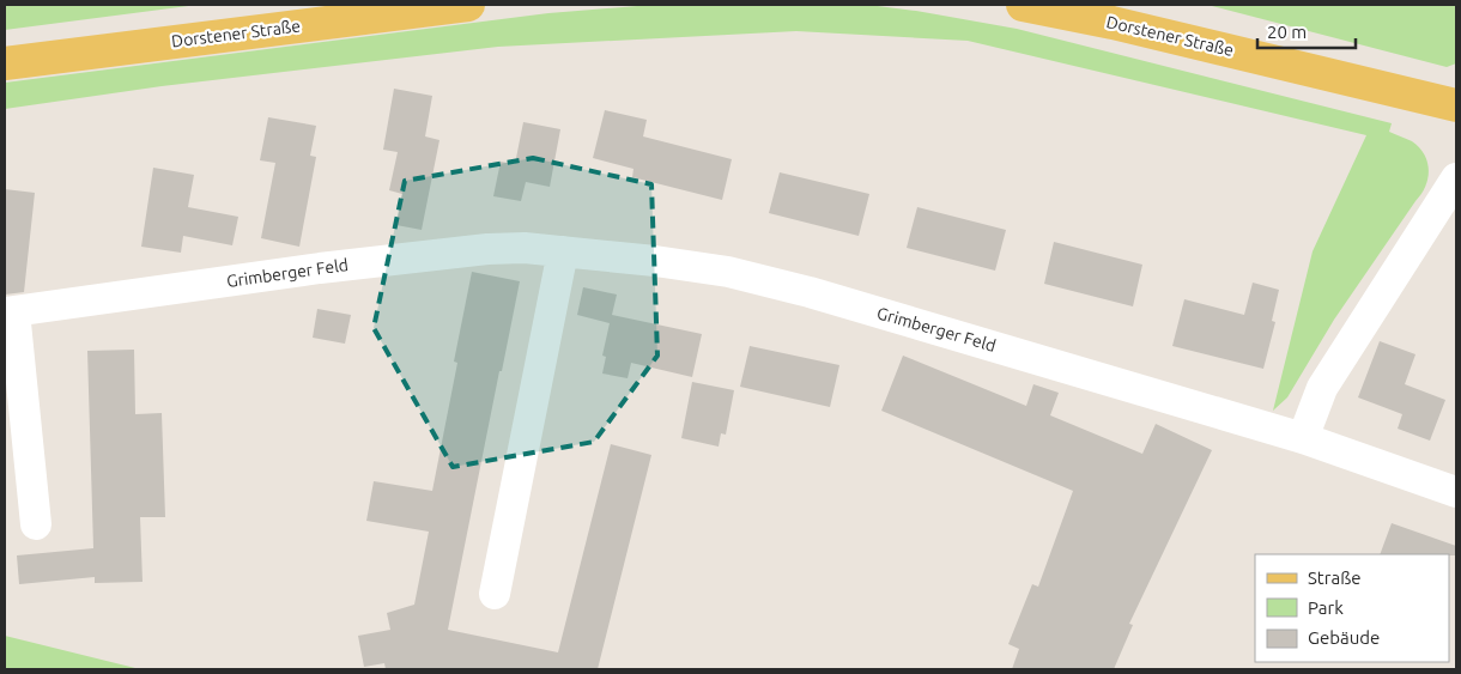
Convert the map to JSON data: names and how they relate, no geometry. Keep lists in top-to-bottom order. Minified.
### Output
{"streets":{"main road":["Dorstener Straße"],"street":["Grimberger Feld"]},"legend":["Straße","Park","Gebäude"],"scale_bar":"20 m"}
